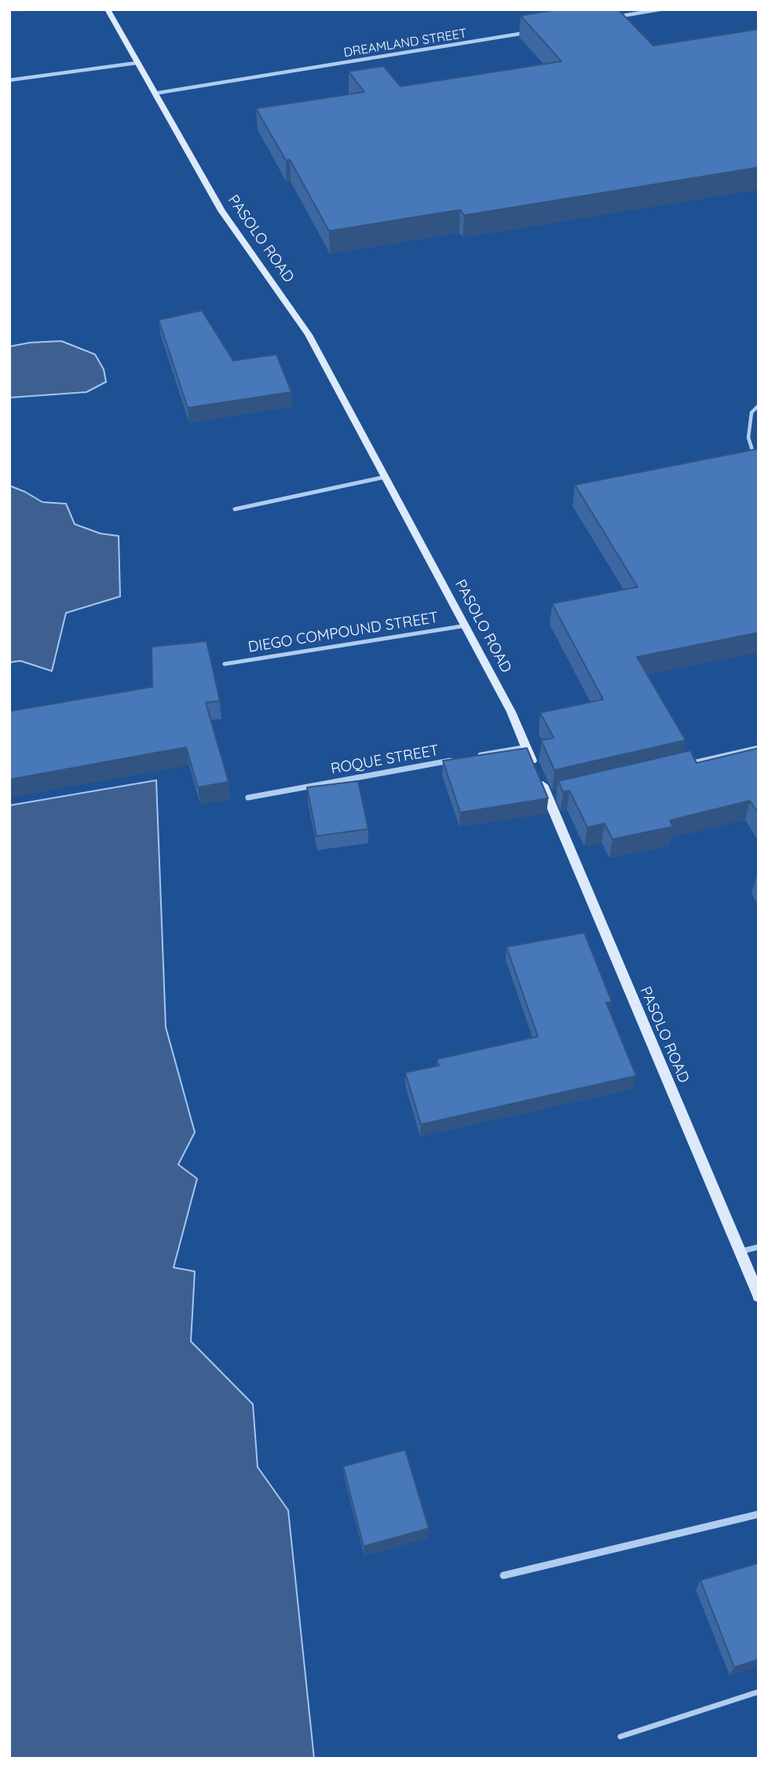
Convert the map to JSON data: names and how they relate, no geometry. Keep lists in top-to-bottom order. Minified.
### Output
{"streets":{"street":["DREAMLAND STREET","PASOLO ROAD","DIEGO COMPOUND STREET","ROQUE STREET"]},"crossings":[["DREAMLAND STREET","PASOLO ROAD"],["PASOLO ROAD","DIEGO COMPOUND STREET"]]}
